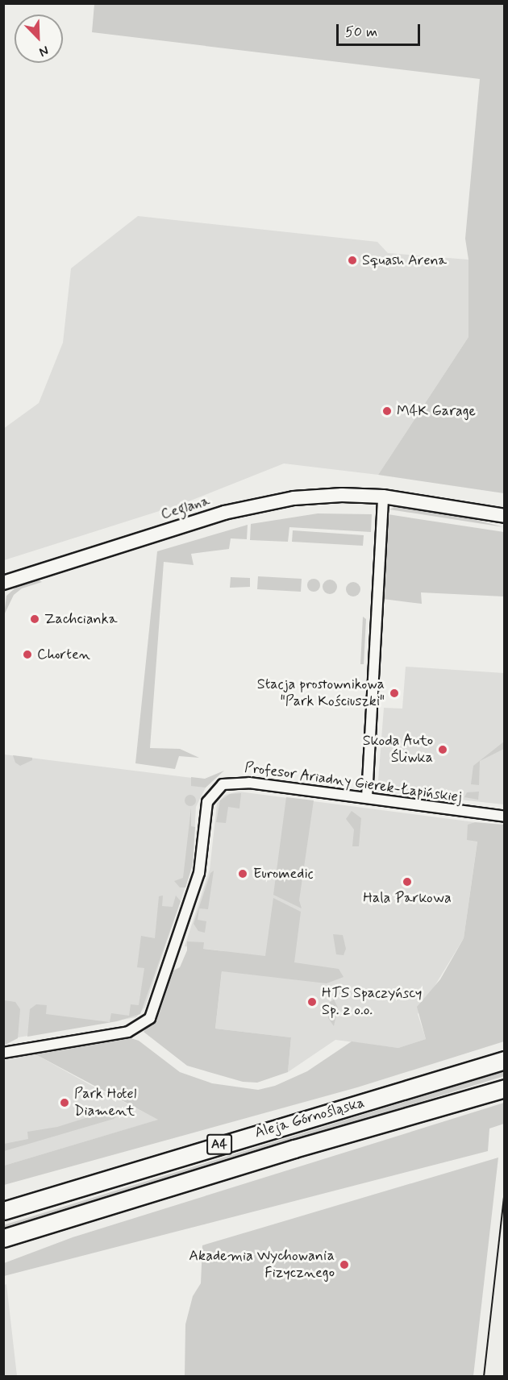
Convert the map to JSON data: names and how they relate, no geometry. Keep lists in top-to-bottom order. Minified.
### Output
{"streets":{"highway":["Aleja Górnośląska","A4"],"street":["Ceglana","Profesor Ariadny Gierek-Łapińskiej"]},"places":["Squash Arena","M4K Garage","Zachcianka","Chorten","Stacja prostownikowa \"Park Kościuszki\"","Skoda Auto Śliwka","Euromedic","Hala Parkowa","HTS Spaczyńscy Sp. z o.o.","Park Hotel Diament","Akademia Wychowania Fizycznego"],"scale_bar":"50 m","north":"bottom right"}
